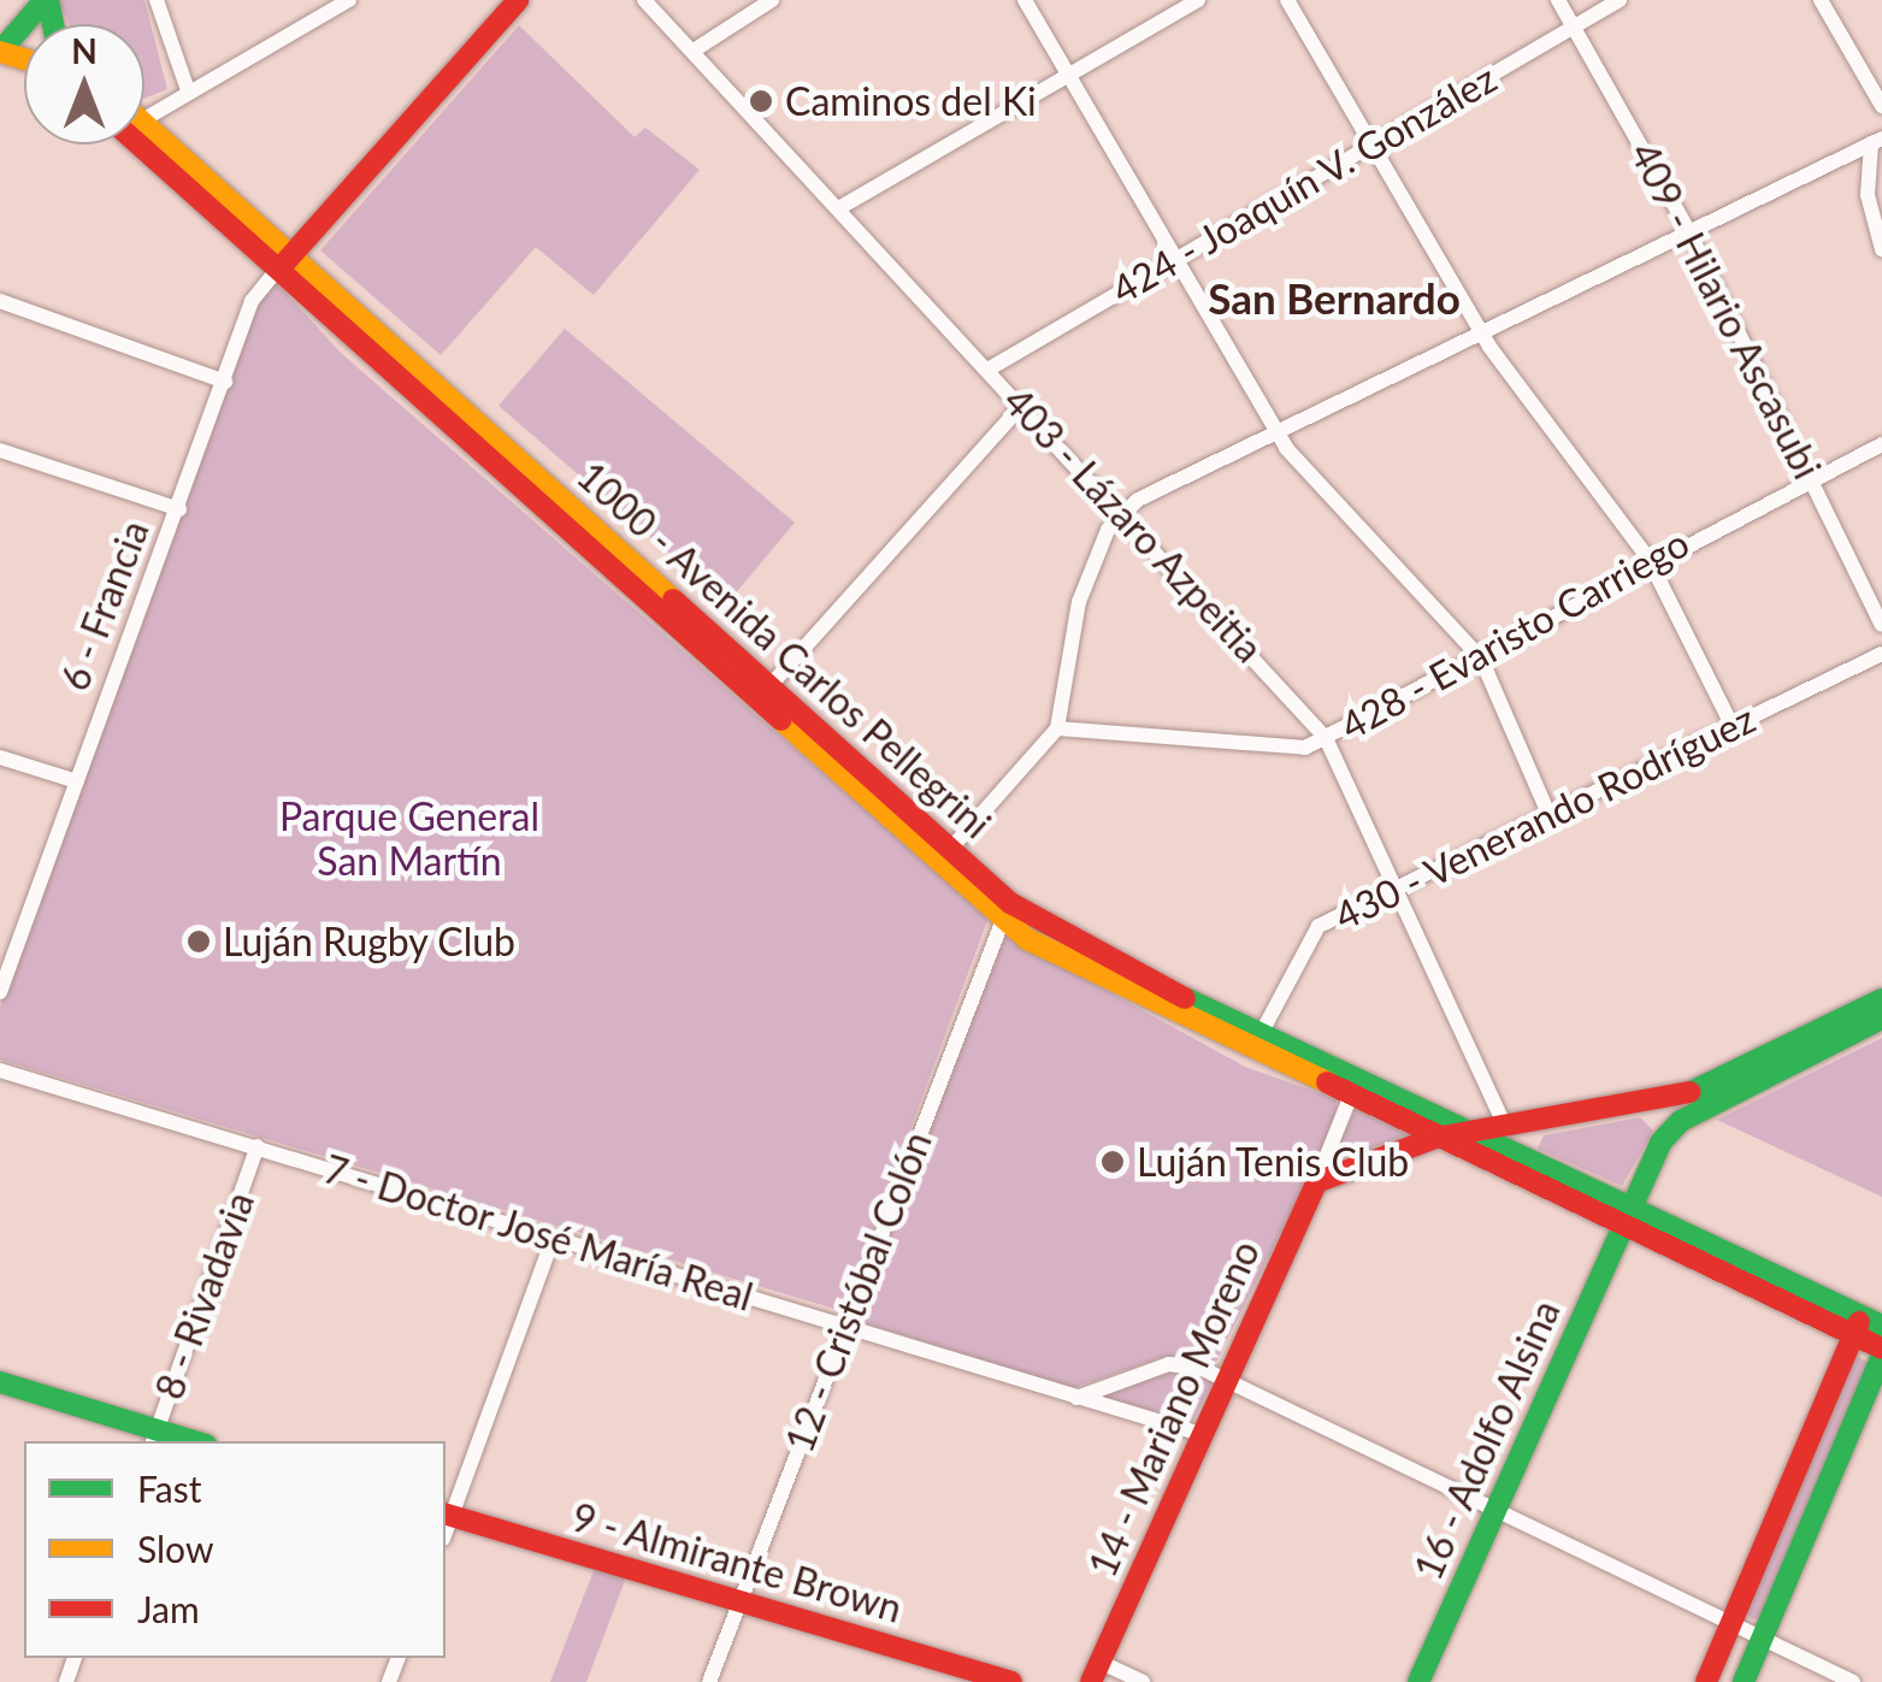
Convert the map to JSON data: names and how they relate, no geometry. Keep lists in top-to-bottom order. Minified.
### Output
{"streets":{"main road":["1000 - Avenida Carlos Pellegrini","14 - Mariano Moreno","16 - Adolfo Alsina","9 - Almirante Brown"],"street":["424 - Joaquín V. González","409 - Hilario Ascasubi","403 - Lázaro Azpeitia","6 - Francia","428 - Evaristo Carriego","430 - Venerando Rodríguez","7 - Doctor José María Real","12 - Cristóbal Colón","8 - Rivadavia"]},"crossings":[["424 - Joaquín V. González","409 - Hilario Ascasubi"],["424 - Joaquín V. González","403 - Lázaro Azpeitia"],["409 - Hilario Ascasubi","428 - Evaristo Carriego"],["403 - Lázaro Azpeitia","428 - Evaristo Carriego"],["403 - Lázaro Azpeitia","430 - Venerando Rodríguez"],["6 - Francia","1000 - Avenida Carlos Pellegrini"],["1000 - Avenida Carlos Pellegrini","430 - Venerando Rodríguez"],["1000 - Avenida Carlos Pellegrini","12 - Cristóbal Colón"],["1000 - Avenida Carlos Pellegrini","14 - Mariano Moreno"],["1000 - Avenida Carlos Pellegrini","16 - Adolfo Alsina"],["7 - Doctor José María Real","12 - Cristóbal Colón"],["7 - Doctor José María Real","8 - Rivadavia"],["7 - Doctor José María Real","14 - Mariano Moreno"],["12 - Cristóbal Colón","9 - Almirante Brown"]],"districts":["San Bernardo"],"parks":["Parque General San Martín"],"places":["Caminos del Ki","Luján Rugby Club","Luján Tenis Club"],"legend":["Fast","Slow","Jam"],"north":"top"}
